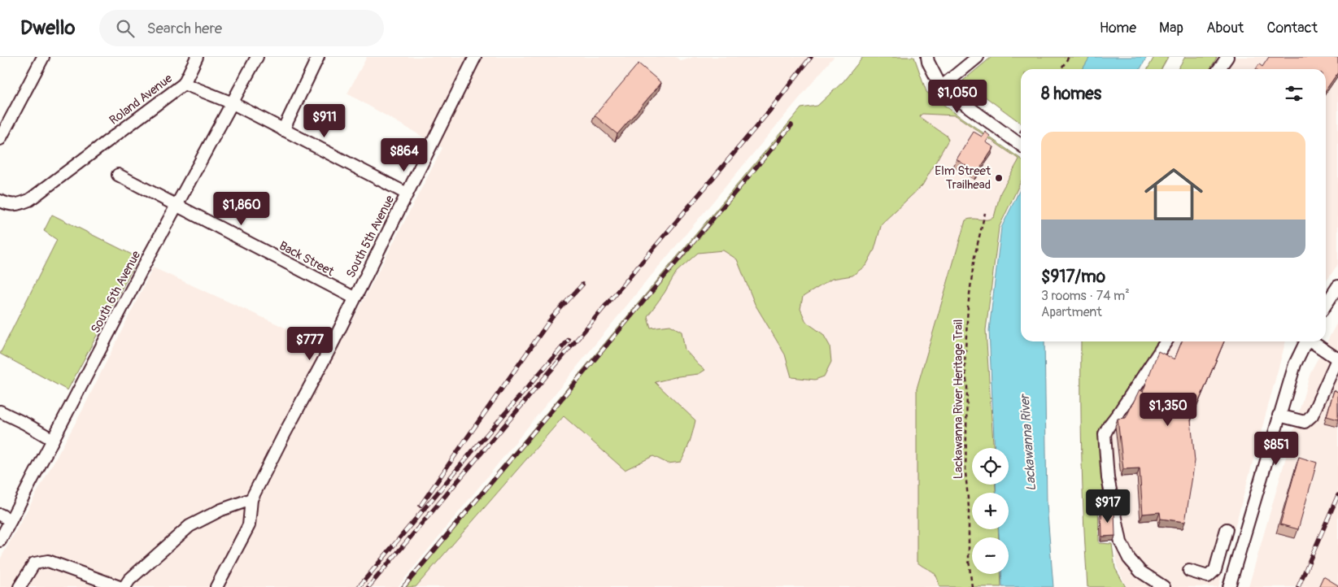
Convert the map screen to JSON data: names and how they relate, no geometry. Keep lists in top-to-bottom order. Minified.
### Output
{"streets":{"street":["Roland Avenue","South 5th Avenue","Back Street","South 6th Avenue"],"path":["Lackawanna River Heritage Trail"]},"crossings":[["South 5th Avenue","Back Street"],["Back Street","South 6th Avenue"]],"water":["Lackawanna River"],"places":["Elm Street Trailhead"],"page":{"header":"Dwello","search":"Search here","nav":["Home","Map","About","Contact"],"heading":"8 homes","price":["$1,050","$911","$864","$1,860","$777","$1,350","$851","$917"],"list":[{"name":"$917/mo","note":"3 rooms · 74 m² · Apartment"}],"map_buttons":["+","−"]}}
